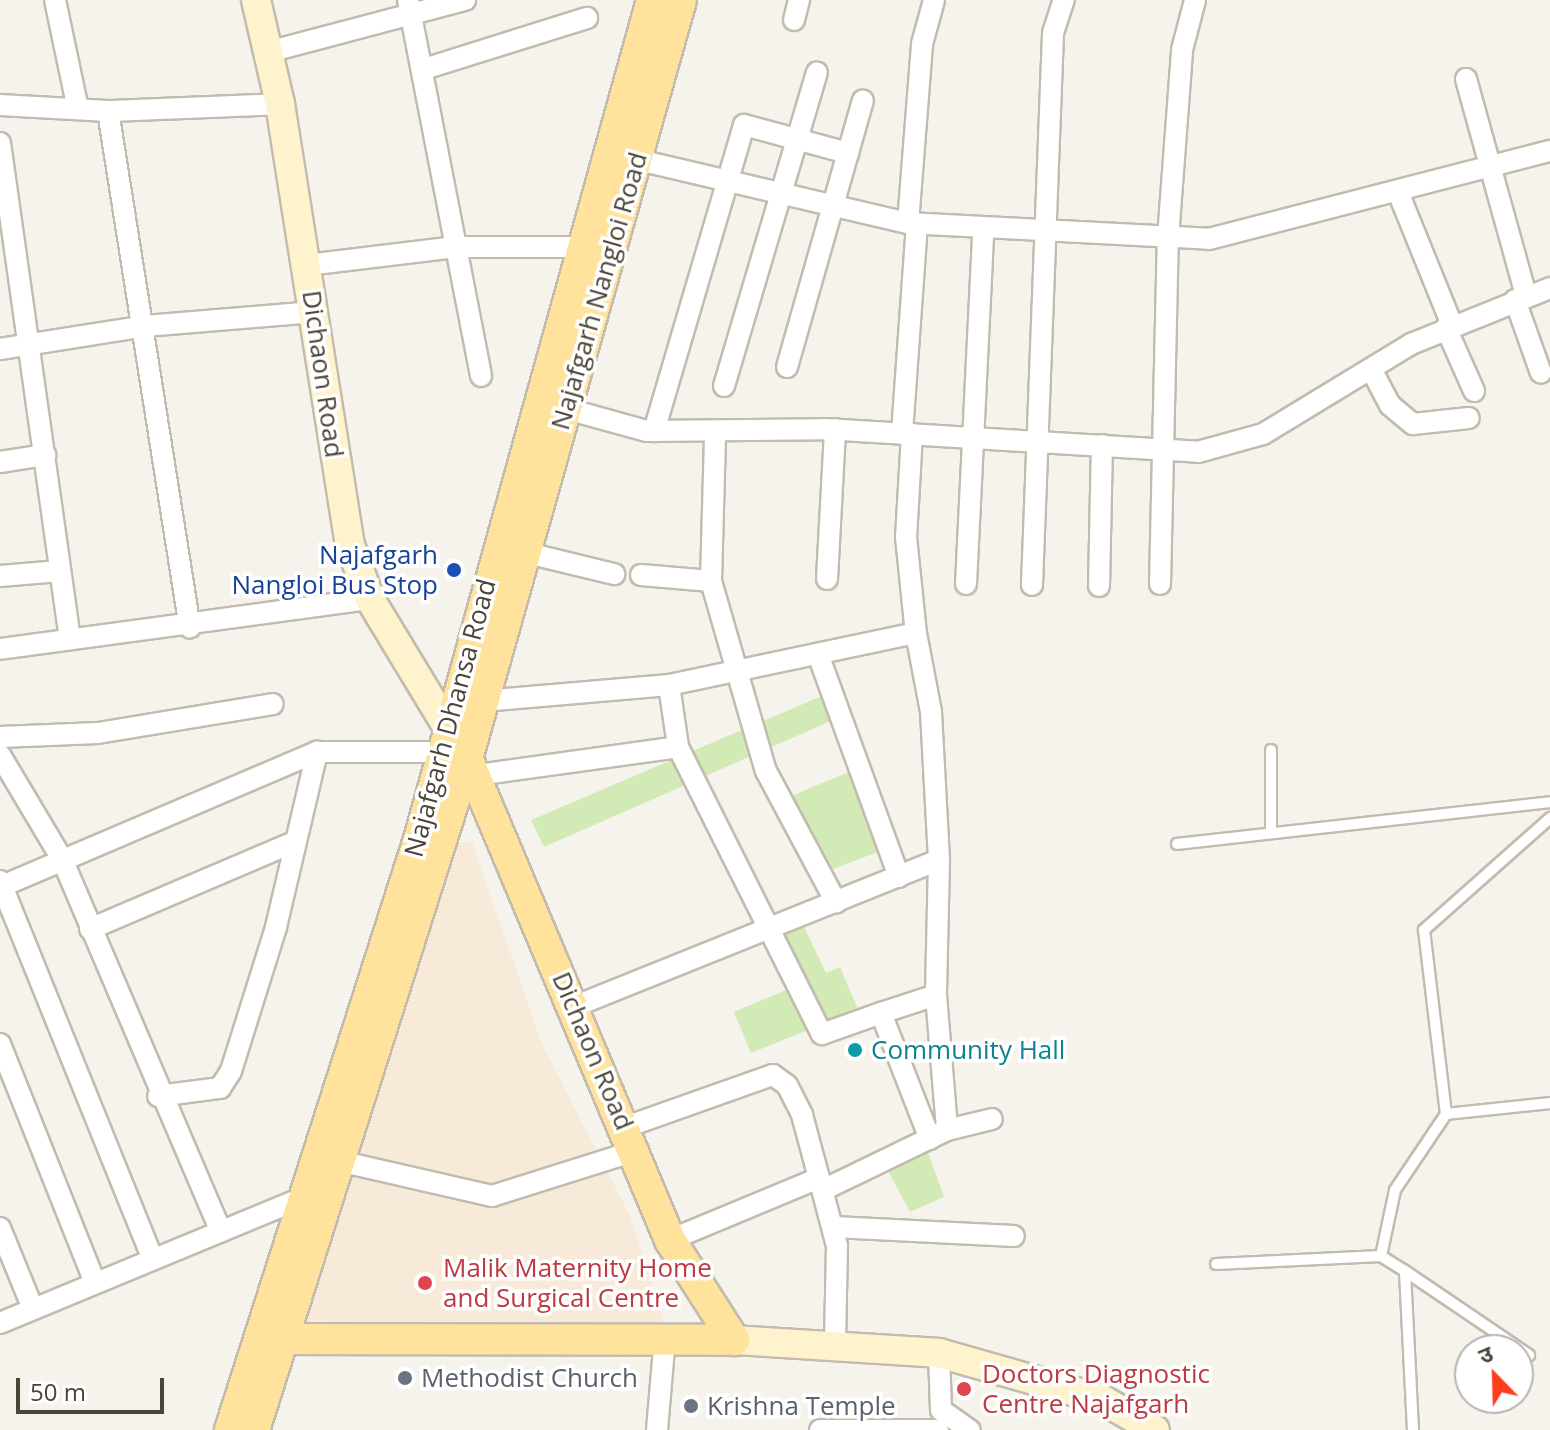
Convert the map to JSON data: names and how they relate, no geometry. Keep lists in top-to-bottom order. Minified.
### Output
{"streets":{"main road":["Najafgarh Nangloi Road","Dichaon Road","Najafgarh Dhansa Road"]},"crossings":[["Najafgarh Nangloi Road","Dichaon Road"],["Najafgarh Nangloi Road","Najafgarh Dhansa Road"],["Dichaon Road","Najafgarh Dhansa Road"]],"places":["Najafgarh Nangloi Bus Stop","Community Hall","Malik Maternity Home and Surgical Centre","Methodist Church","Doctors Diagnostic Centre Najafgarh","Krishna Temple"],"scale_bar":"50 m","north":"top left"}
